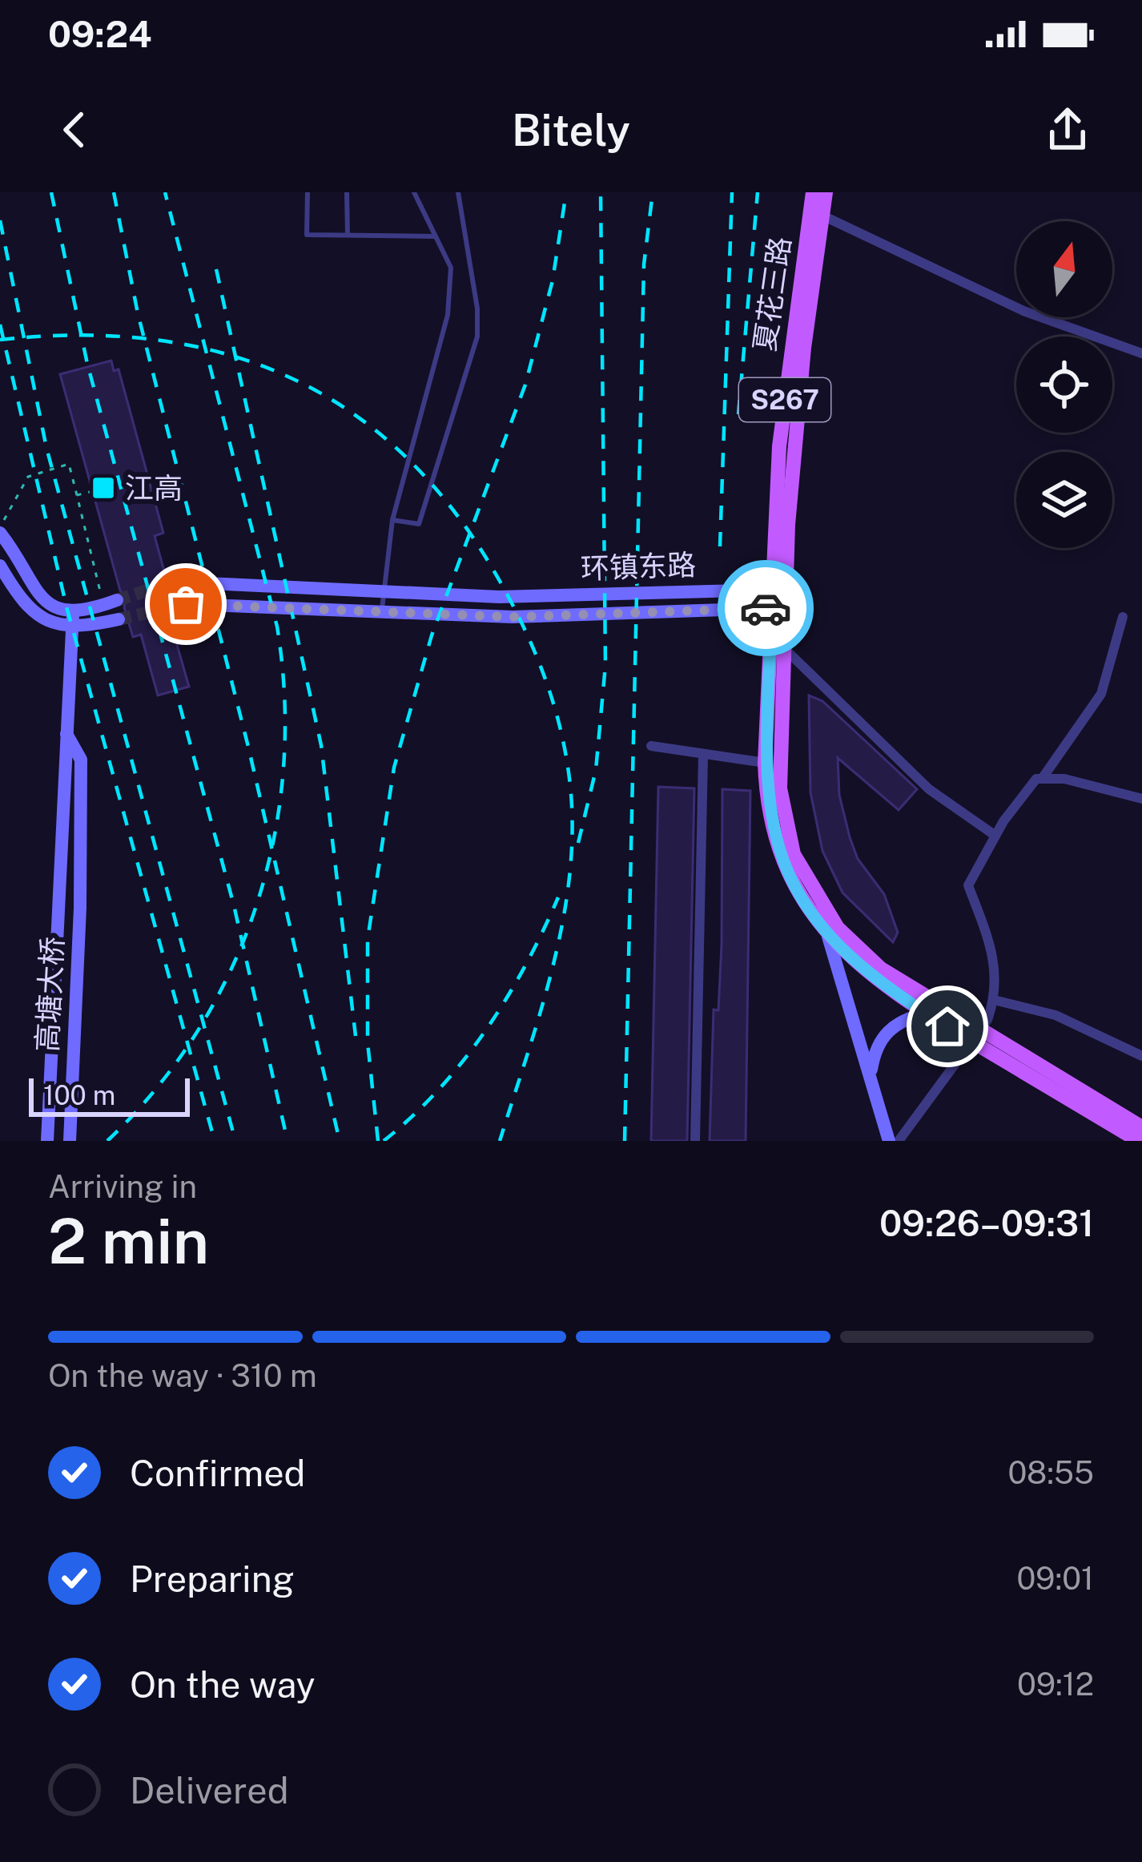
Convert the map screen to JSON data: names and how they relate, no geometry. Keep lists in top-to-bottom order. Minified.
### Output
{"streets":{"main road":["夏花三路","S267"],"street":["环镇东路","高塘大桥"]},"crossings":[["夏花三路","环镇东路"]],"places":{"transit":["江高"]},"scale_bar":"100 m","north":"top","page":{"status":"09:24","header":"Bitely","scale":"100 m","heading":["2 min","Arriving in","09:26–09:31"],"bar":"On the way · 310 m","list":[["Confirmed","08:55"],["Preparing","09:01"],["On the way","09:12"],"Delivered"]}}
